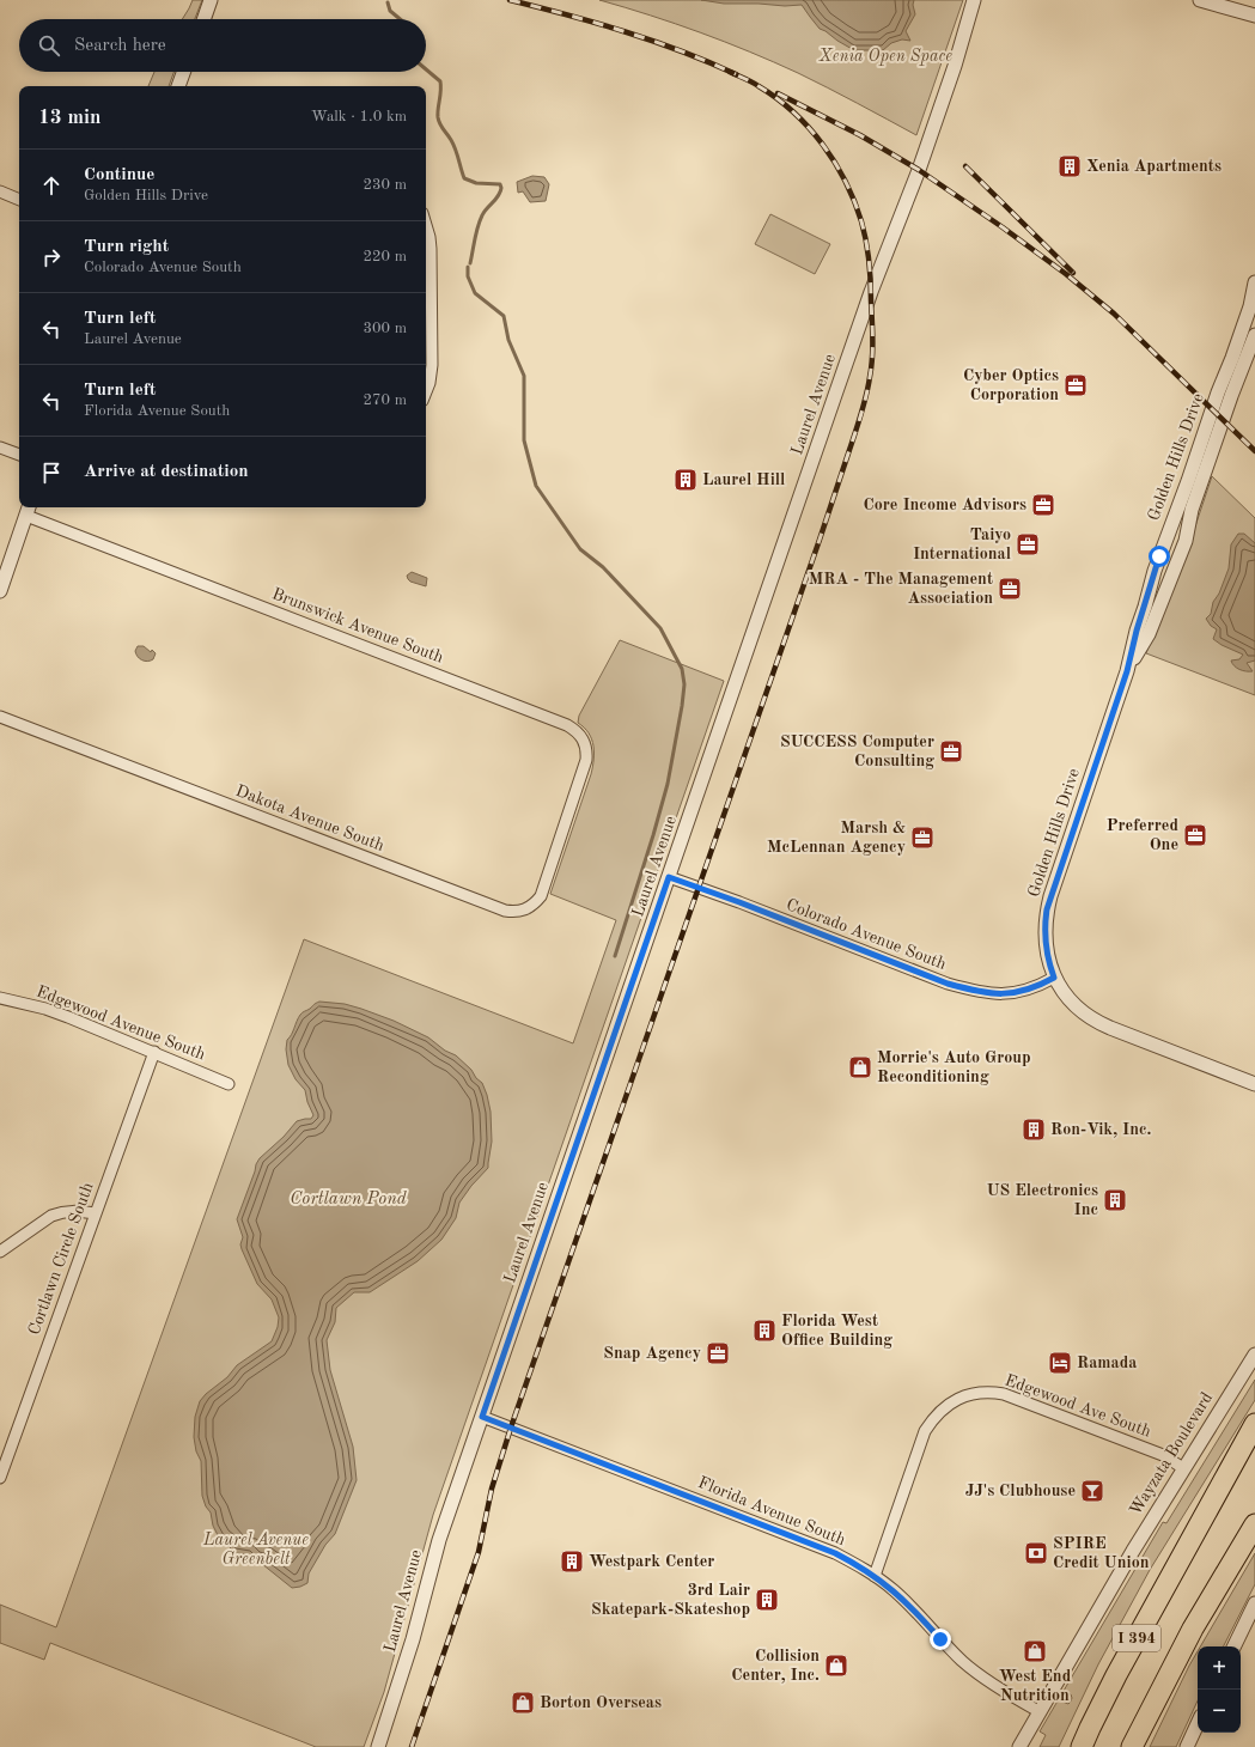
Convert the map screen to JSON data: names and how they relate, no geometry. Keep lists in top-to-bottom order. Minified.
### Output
{"streets":{"highway":["I 394"],"street":["Laurel Avenue","Golden Hills Drive","Brunswick Avenue South","Dakota Avenue South","Colorado Avenue South","Edgewood Avenue South","Cortlawn Circle South","Edgewood Ave South","Wayzata Boulevard","Florida Avenue South"]},"crossings":[["Laurel Avenue","Colorado Avenue South"],["Laurel Avenue","Florida Avenue South"],["Golden Hills Drive","Colorado Avenue South"],["Brunswick Avenue South","Dakota Avenue South"],["Edgewood Avenue South","Cortlawn Circle South"],["Edgewood Ave South","Wayzata Boulevard"],["Edgewood Ave South","Florida Avenue South"],["Wayzata Boulevard","Florida Avenue South"]],"water":["Cortlawn Pond"],"parks":["Xenia Open Space","Laurel Avenue Greenbelt"],"places":{"building":["Xenia Apartments","Laurel Hill","Ron-Vik, Inc.","US Electronics Inc","Florida West Office Building","Westpark Center","3rd Lair Skatepark-Skateshop"],"office":["Cyber Optics Corporation","Core Income Advisors","Taiyo International","MRA - The Management Association","SUCCESS Computer Consulting","Preferred One","Marsh & McLennan Agency","Snap Agency"],"shop":["Morrie's Auto Group Reconditioning","West End Nutrition","Collision Center, Inc.","Borton Overseas"],"hotel":["Ramada"],"bar":["JJ's Clubhouse"],"bank":["SPIRE Credit Union"]},"page":{"search":"Search here","heading":["13 min","Walk · 1.0 km"],"list":[["Continue","Golden Hills Drive","230 m"],["Turn right","Colorado Avenue South","220 m"],["Turn left","Laurel Avenue","300 m"],["Turn left","Florida Avenue South","270 m"],"Arrive at destination"],"map_buttons":["+","−"]}}
